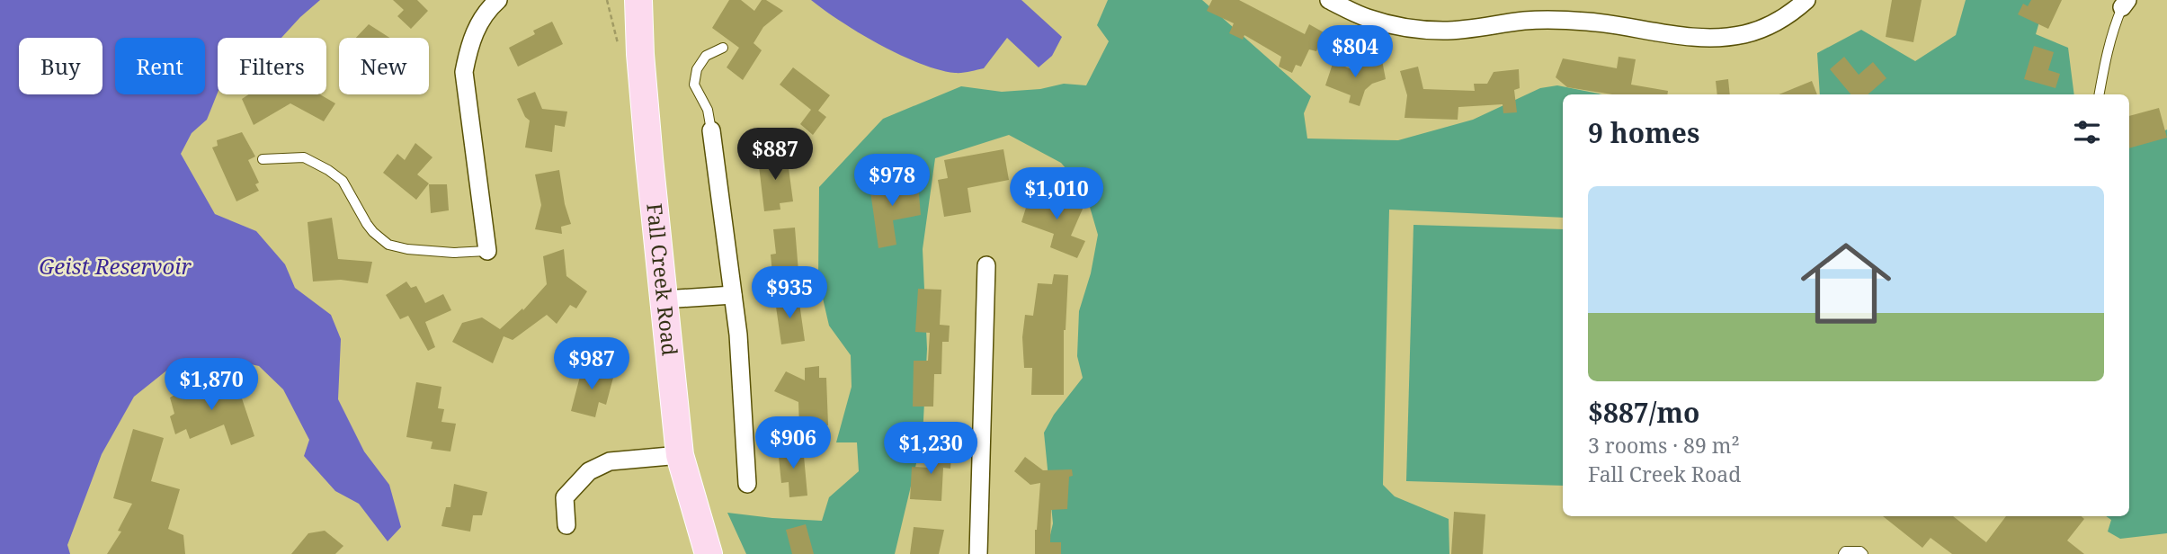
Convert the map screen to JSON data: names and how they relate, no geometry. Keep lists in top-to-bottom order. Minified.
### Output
{"streets":{"main road":["Fall Creek Road"]},"water":["Geist Reservoir"],"page":{"price":["$804","$887","$978","$1,010","$935","$987","$1,870","$906","$1,230"],"chip":["Buy","Rent","Filters","New"],"heading":"9 homes","list":[{"name":"$887/mo","note":"3 rooms · 89 m² · Fall Creek Road"}]}}
